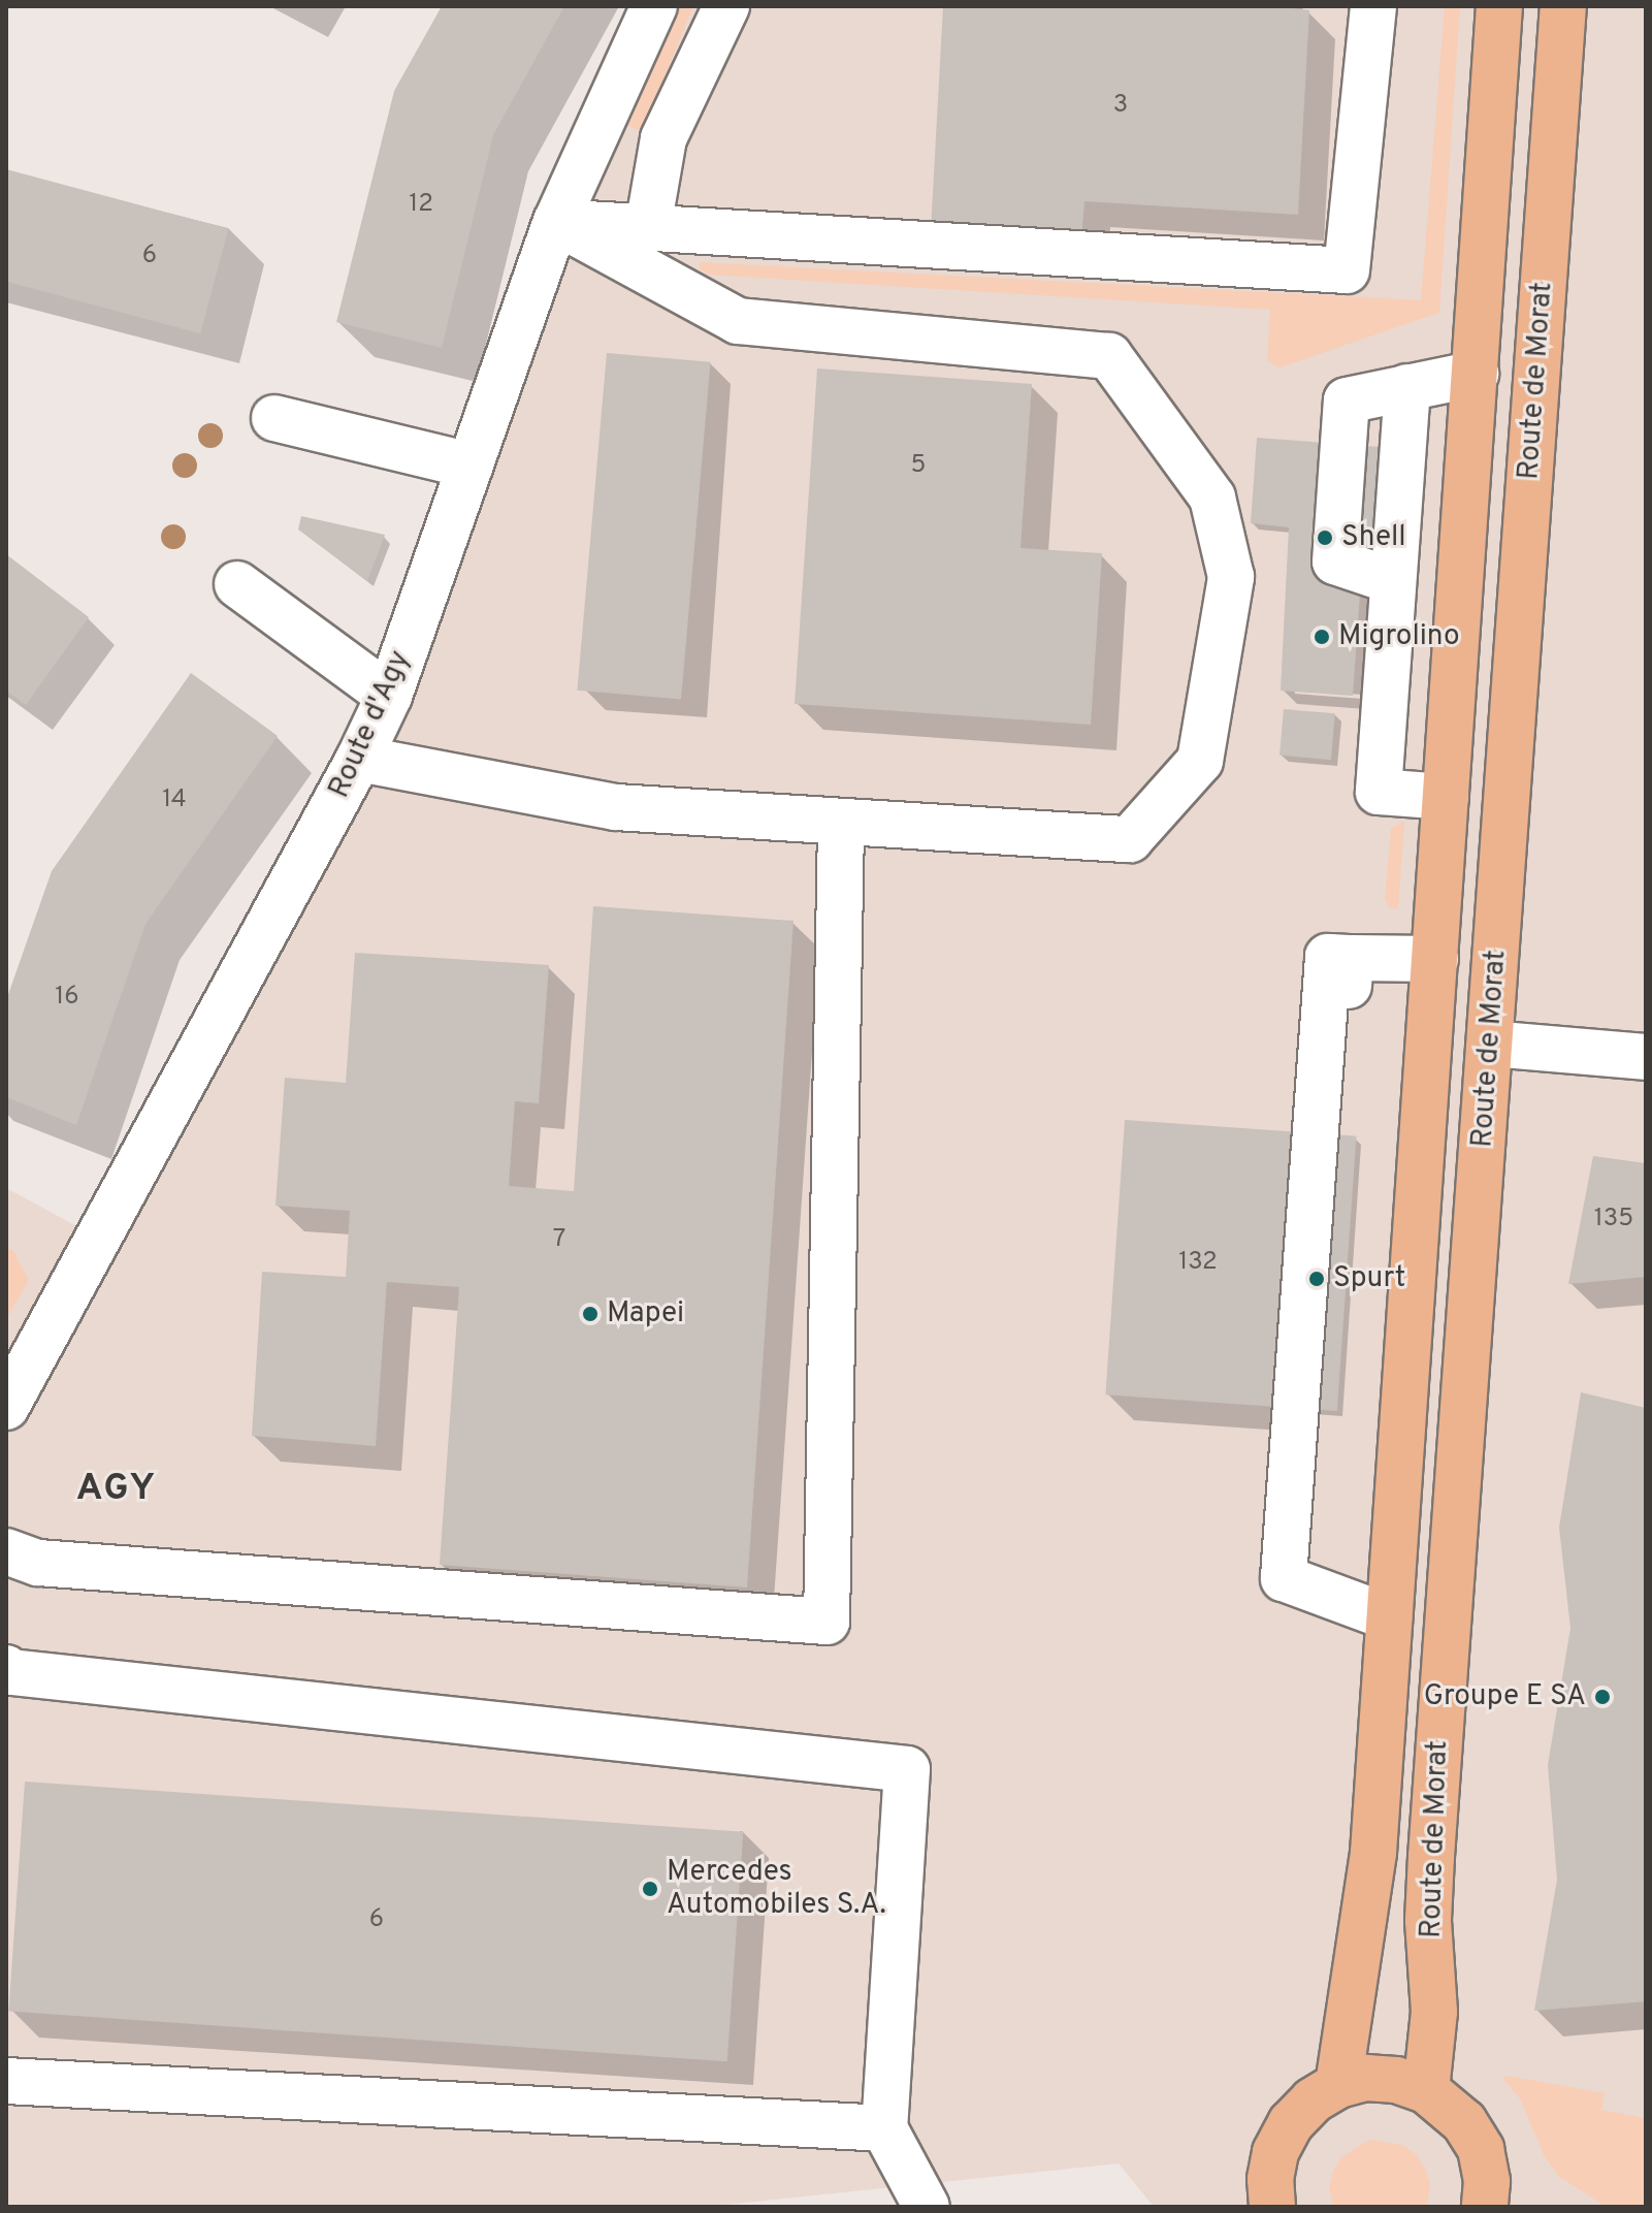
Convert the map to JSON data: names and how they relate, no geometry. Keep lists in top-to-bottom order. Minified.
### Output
{"streets":{"main road":["Route de Morat"],"street":["Route d'Agy"]},"districts":["AGY"],"places":["Shell","Migrolino","Spurt","Mapei","Groupe E SA","Mercedes Automobiles S.A."],"house_numbers":["3","12","6","5","14","16","135","7","132","6"]}
